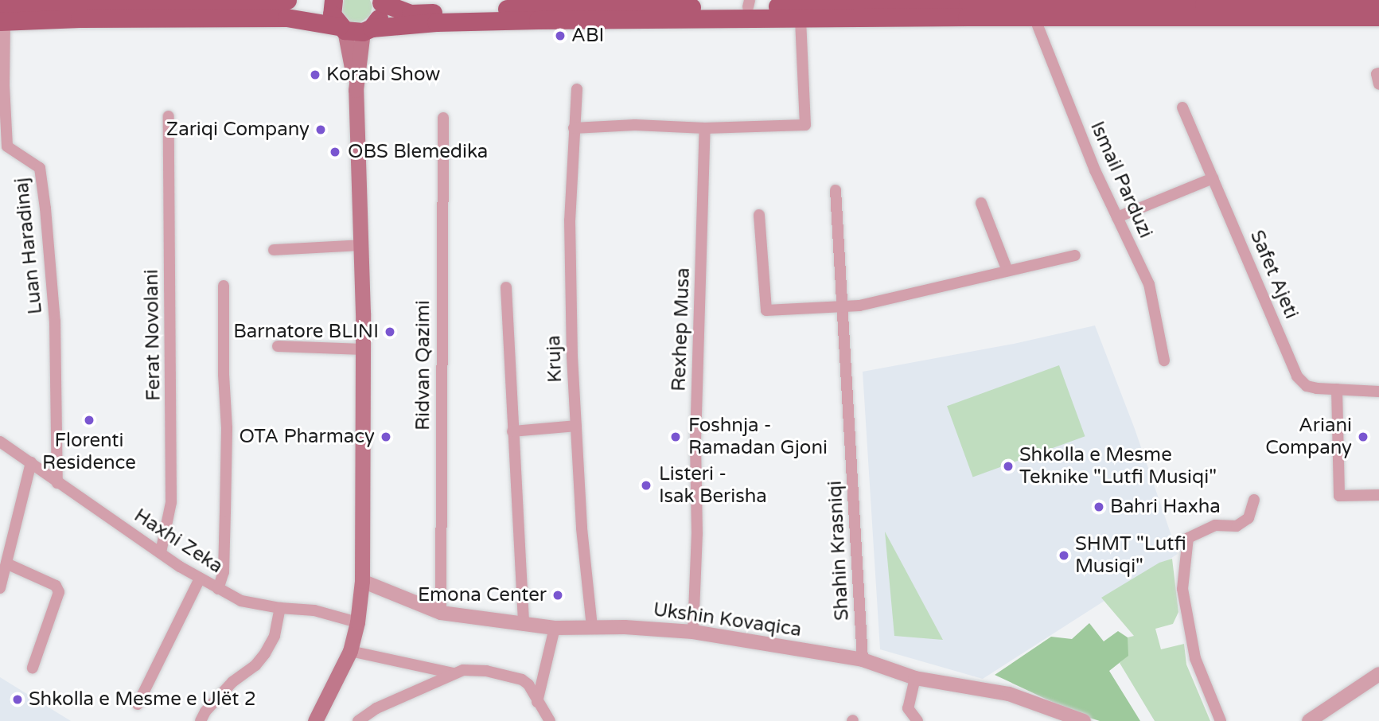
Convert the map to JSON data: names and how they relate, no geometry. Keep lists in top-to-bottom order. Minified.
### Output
{"streets":{"street":["Ismail Parduzi","Luan Haradinaj","Safet Ajeti","Rexhep Musa","Ferat Novolani","Kruja","Ridvan Qazimi","Haxhi Zeka","Shahin Krasniqi","Ukshin Kovaqica"]},"crossings":[["Luan Haradinaj","Haxhi Zeka"],["Rexhep Musa","Ukshin Kovaqica"],["Ferat Novolani","Haxhi Zeka"],["Kruja","Ukshin Kovaqica"],["Ridvan Qazimi","Ukshin Kovaqica"],["Shahin Krasniqi","Ukshin Kovaqica"]],"places":["ABI","Korabi Show","Zariqi Company","OBS Blemedika","Barnatore BLINI","Florenti Residence","OTA Pharmacy","Foshnja - Ramadan Gjoni","Ariani Company","Shkolla e Mesme Teknike \"Lutfi Musiqi\"","Listeri - Isak Berisha","Bahri Haxha","SHMT \"Lutfi Musiqi\"","Emona Center","Shkolla e Mesme e Ulët 2"]}
